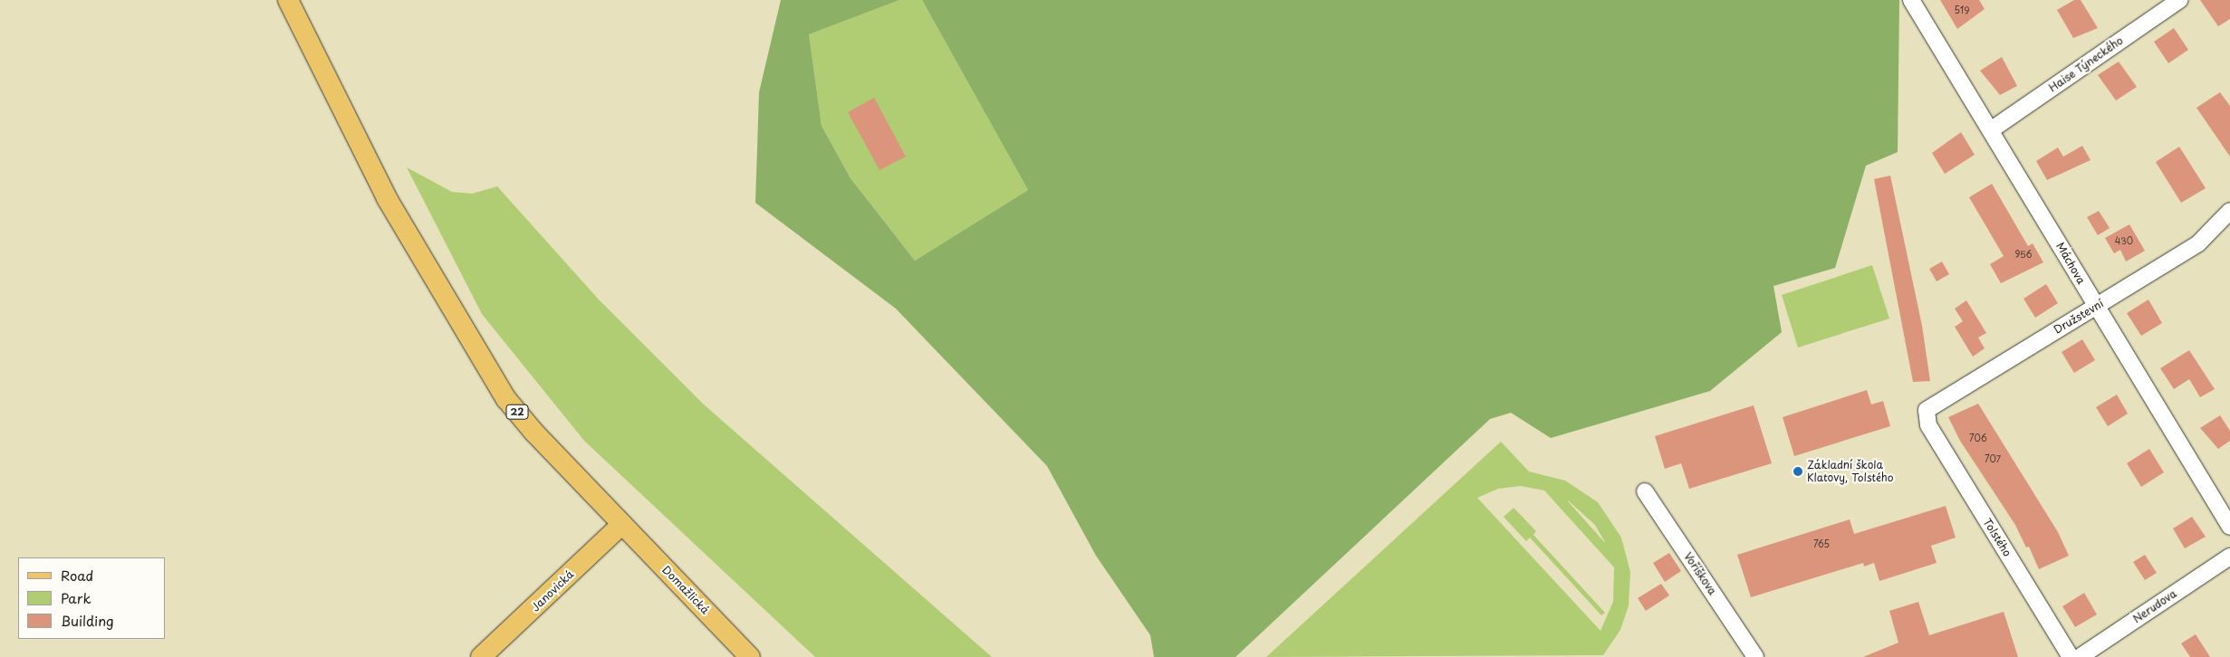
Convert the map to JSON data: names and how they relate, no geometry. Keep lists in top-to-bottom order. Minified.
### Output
{"streets":{"main road":["22","Domažlická","Janovická"],"street":["Haise Týneckého","Máchova","Družstevní","Tolstého","Voříškova","Nerudova"]},"crossings":[["Haise Týneckého","Máchova"],["Máchova","Družstevní"],["Družstevní","Tolstého"],["22","Domažlická"],["22","Janovická"],["Domažlická","Janovická"]],"places":["Základní škola Klatovy, Tolstého"],"house_numbers":["519","430","956","706","707","765"],"legend":["Road","Park","Building"]}
